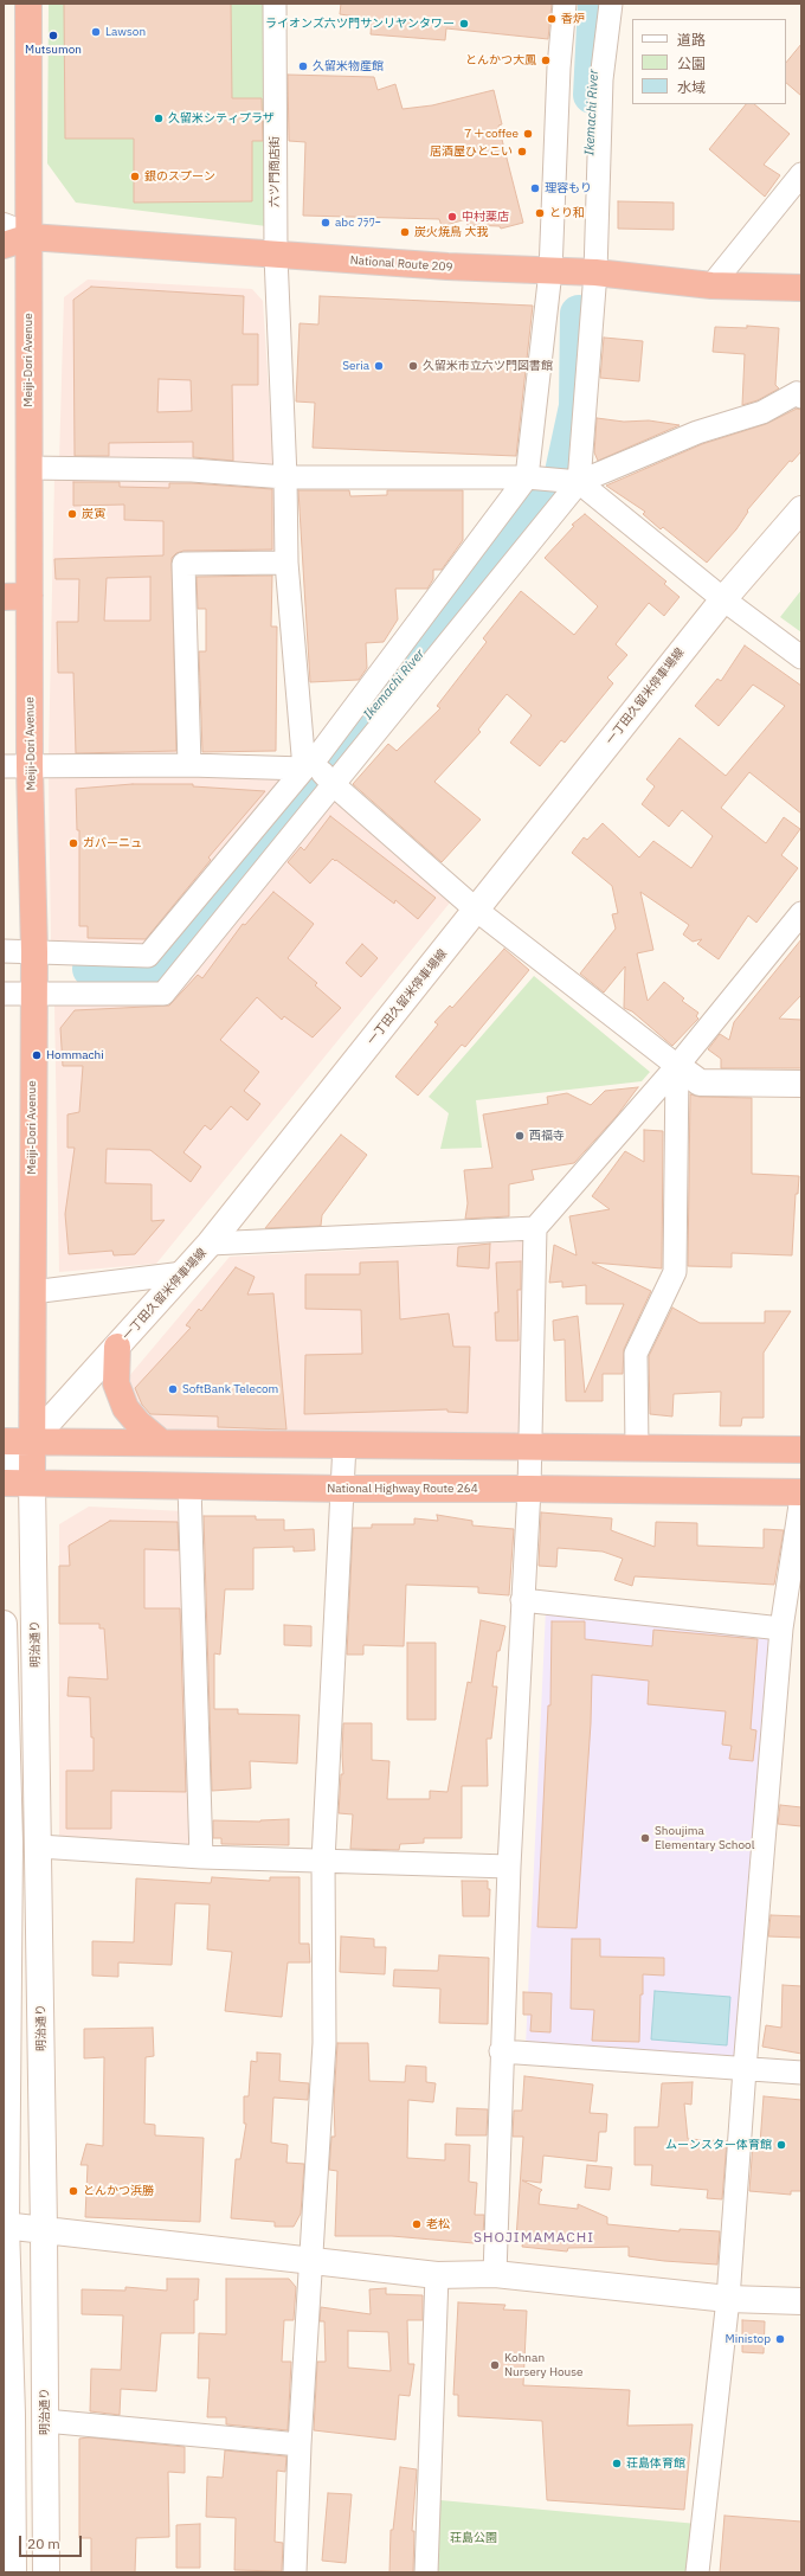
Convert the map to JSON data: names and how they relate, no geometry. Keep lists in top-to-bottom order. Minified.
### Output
{"streets":{"highway":["National Route 209","Meiji-Dori Avenue","National Highway Route 264"],"main road":["一丁田久留米停車場線","明治通り"],"street":["六ツ門商店街"]},"crossings":[["六ツ門商店街","National Route 209"],["National Route 209","Meiji-Dori Avenue"],["Meiji-Dori Avenue","一丁田久留米停車場線"],["Meiji-Dori Avenue","National Highway Route 264"],["Meiji-Dori Avenue","明治通り"],["National Highway Route 264","明治通り"]],"districts":["SHOJIMAMACHI"],"water":["Ikemachi River"],"parks":["荘島公園"],"places":["香炉","ライオンズ六ツ門サンリヤンタワー","Lawson","Mutsumon","とんかつ大鳳","久留米物産館","久留米シティプラザ","７＋coffee","居酒屋ひとこい","銀のスプーン","理容もり","とり和","中村薬店","abc ﾌﾗﾜｰ","炭火焼鳥 大我","Seria","久留米市立六ツ門図書館","炭寅","ガバーニュ","Hommachi","西福寺","SoftBank Telecom","Shoujima Elementary School","ムーンスター体育館","とんかつ浜勝","老松","Ministop","Kohnan Nursery House","荘島体育館"],"legend":["道路","公園","水域"],"scale_bar":"20 m"}
